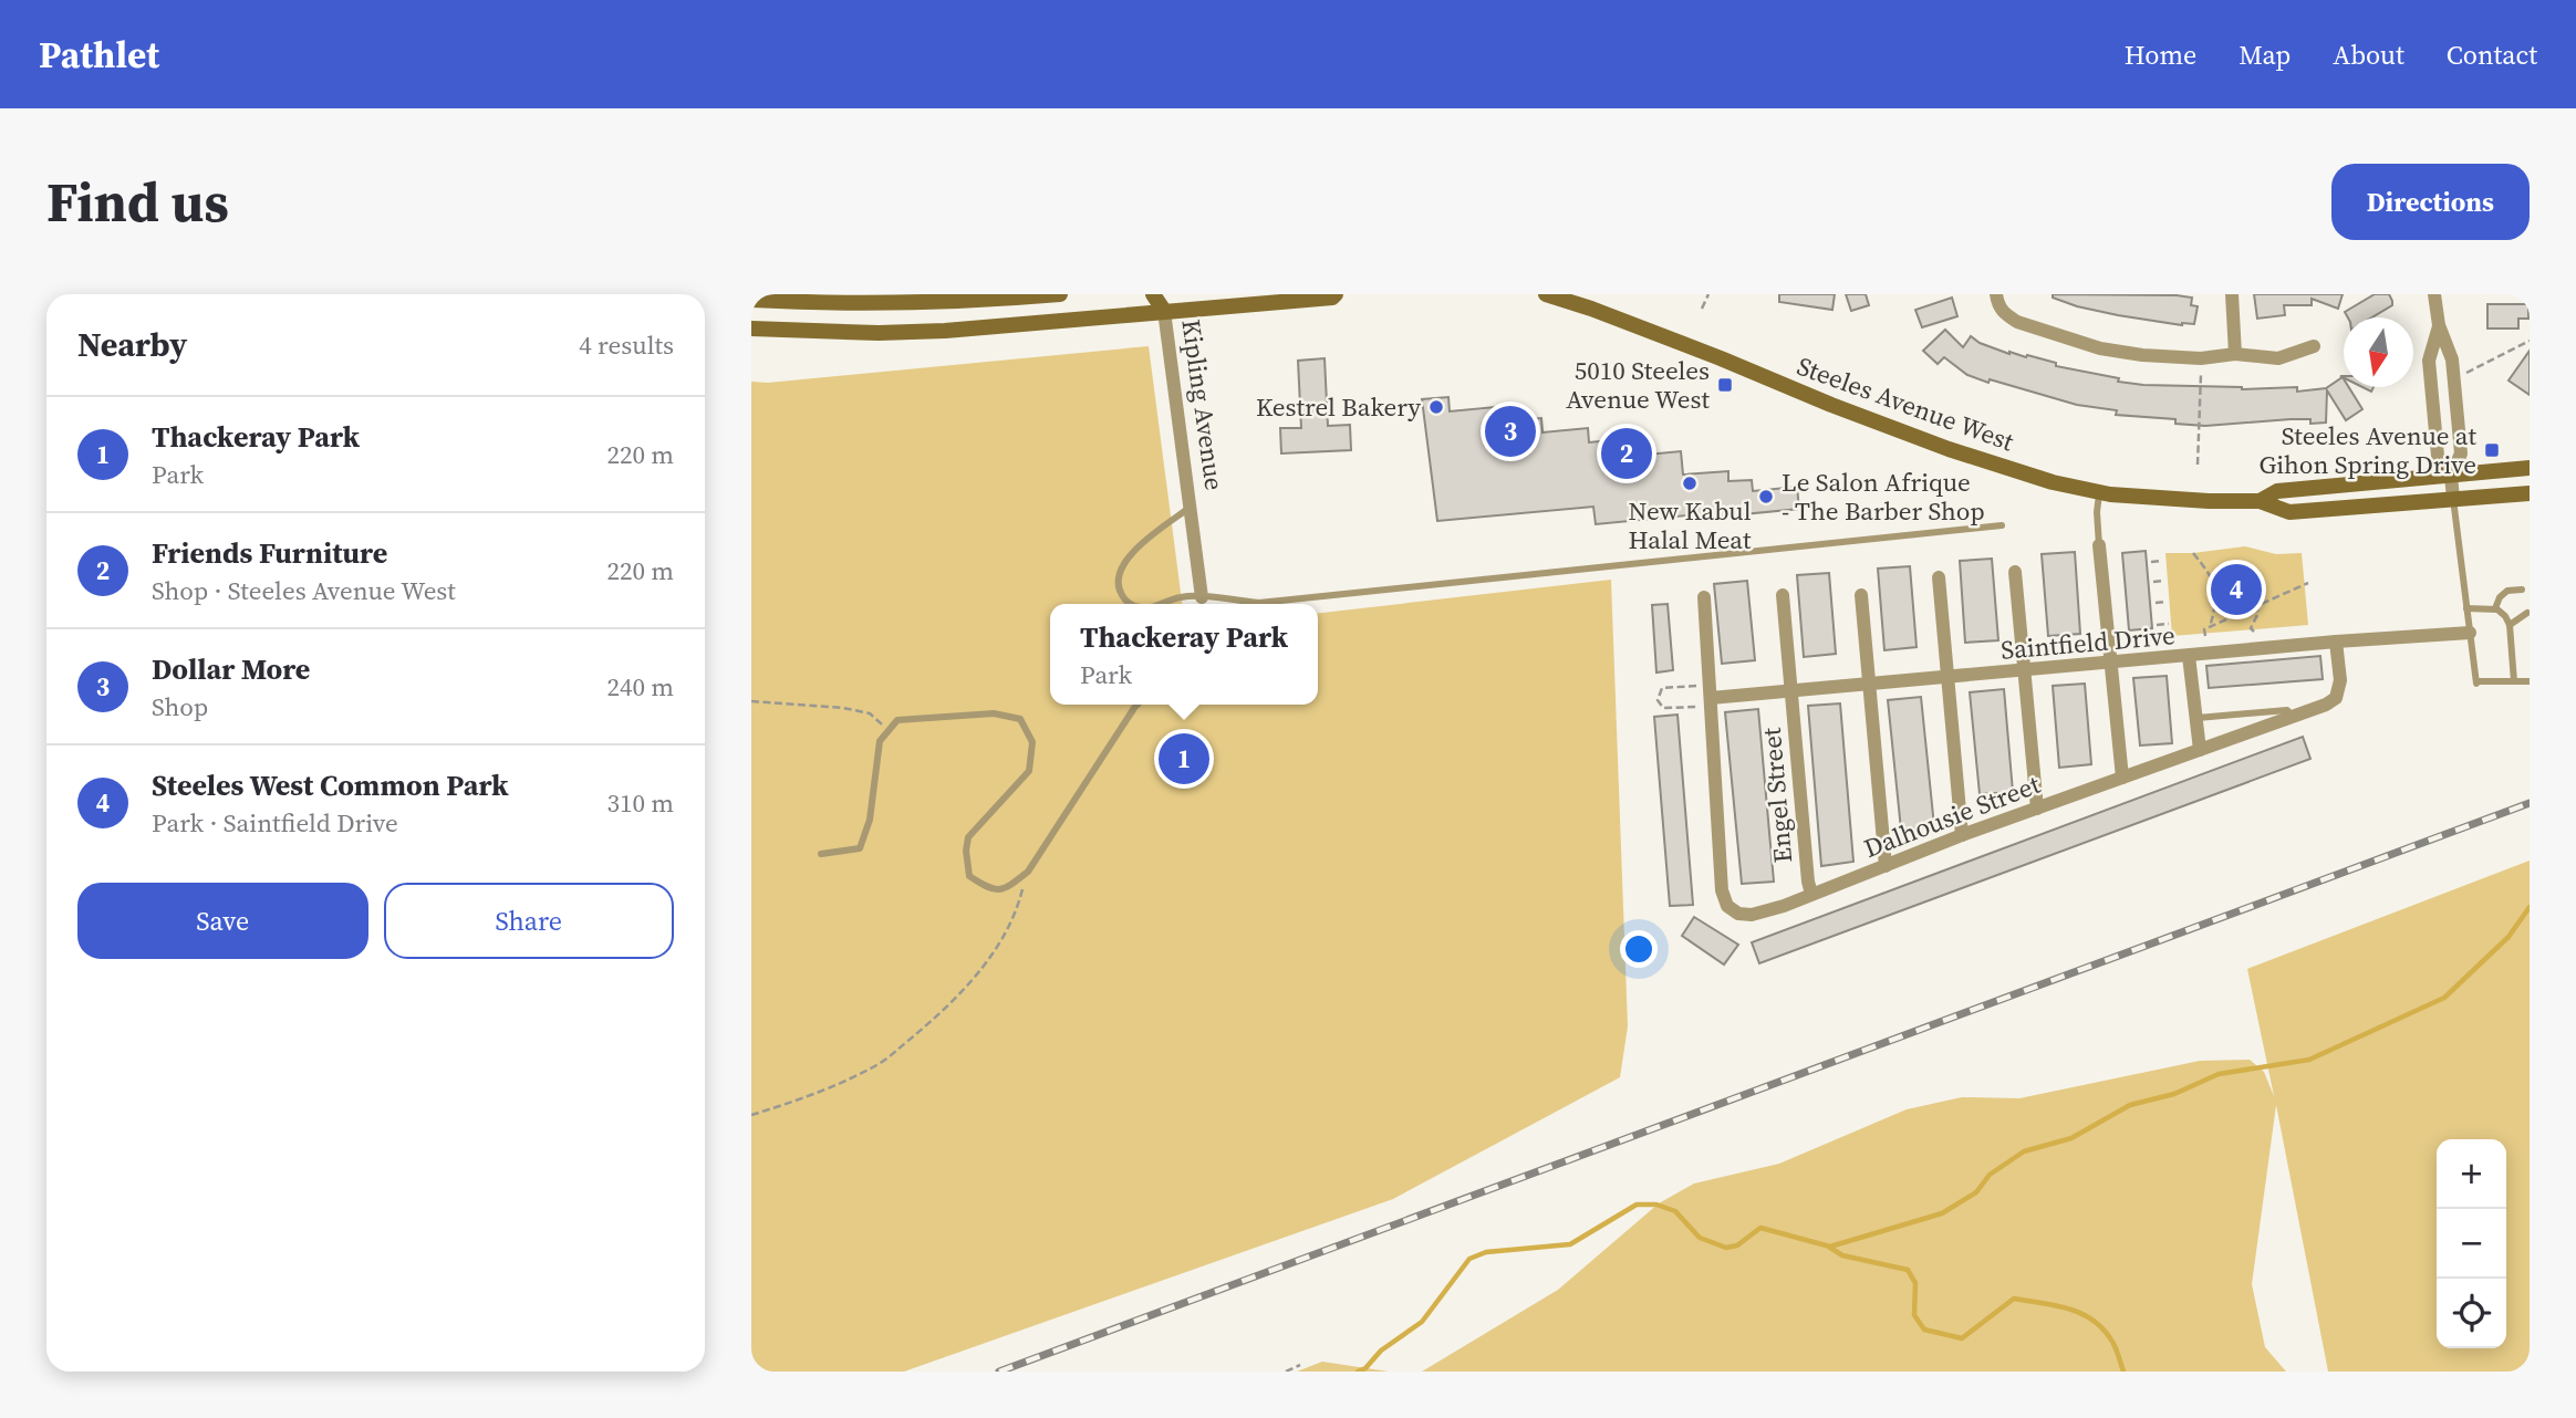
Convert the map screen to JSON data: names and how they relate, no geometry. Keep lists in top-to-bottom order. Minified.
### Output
{"streets":{"main road":["Steeles Avenue West","Kipling Avenue"],"street":["Saintfield Drive","Engel Street","Dalhousie Street"]},"crossings":[["Saintfield Drive","Engel Street"],["Saintfield Drive","Dalhousie Street"],["Engel Street","Dalhousie Street"]],"places":{"transit":["5010 Steeles Avenue West","Steeles Avenue at Gihon Spring Drive"],"other":["Kestrel Bakery","New Kabul Halal Meat","Le Salon Afrique - The Barber Shop"]},"north":"bottom","page":{"header":"Pathlet","nav":["Home","Map","About","Contact"],"buttons":["Directions",["Save","Share"]],"title":"Find us","heading":["Nearby","4 results"],"list":[{"mark":"1","name":"Thackeray Park","note":"Park","value":"220 m"},{"mark":"2","name":"Friends Furniture","note":"Shop · Steeles Avenue West","value":"220 m"},{"mark":"3","name":"Dollar More","note":"Shop","value":"240 m"},{"mark":"4","name":"Steeles West Common Park","note":"Park · Saintfield Drive","value":"310 m"}],"pins":["3","2","4","1"],"popup":["Thackeray Park","Park"],"map_buttons":["+","−"]}}
